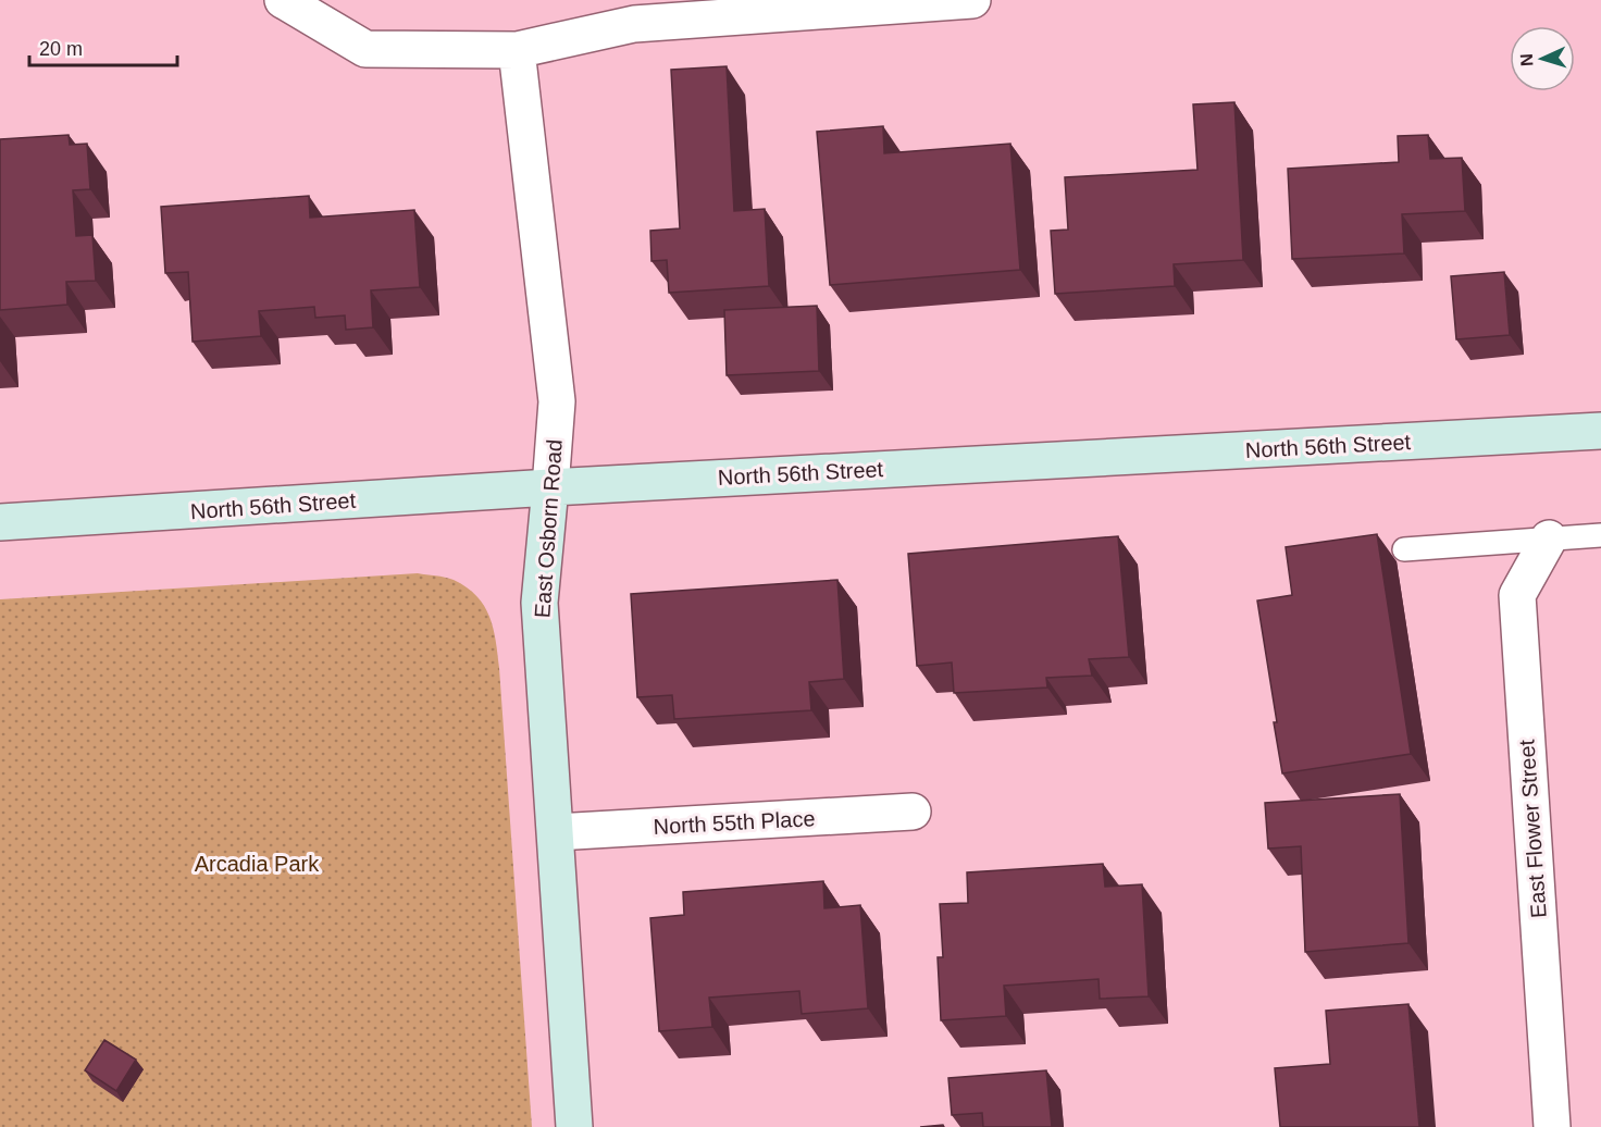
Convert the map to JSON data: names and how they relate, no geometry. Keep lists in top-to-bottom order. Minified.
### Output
{"streets":{"main road":["North 56th Street","East Osborn Road"],"street":["North 55th Place","East Flower Street"]},"crossings":[["North 56th Street","East Osborn Road"],["East Osborn Road","North 55th Place"]],"parks":["Arcadia Park"],"scale_bar":"20 m","north":"left"}
